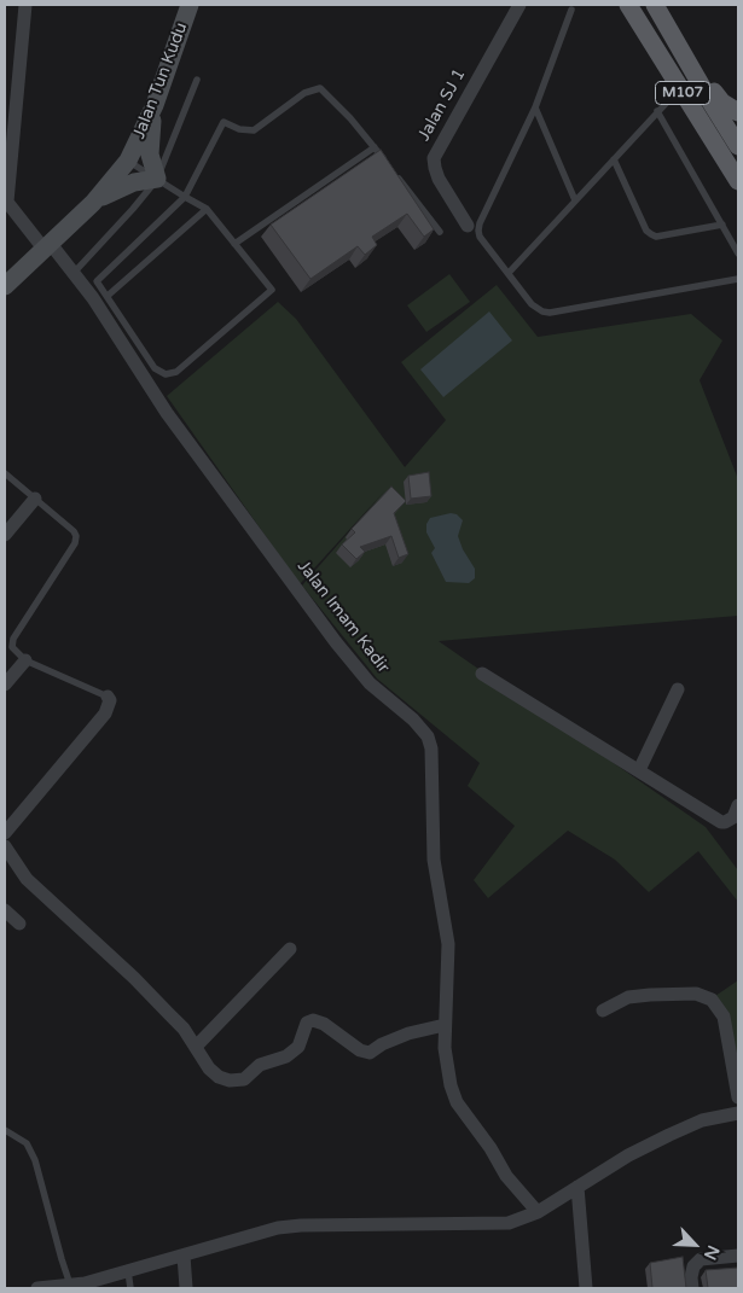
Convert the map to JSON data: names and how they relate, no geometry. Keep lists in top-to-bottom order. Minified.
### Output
{"streets":{"main road":["Jalan Tun Kudu","M107"],"street":["Jalan SJ 1","Jalan Imam Kadir"]},"crossings":[["Jalan Tun Kudu","Jalan Imam Kadir"]],"north":"bottom right"}
